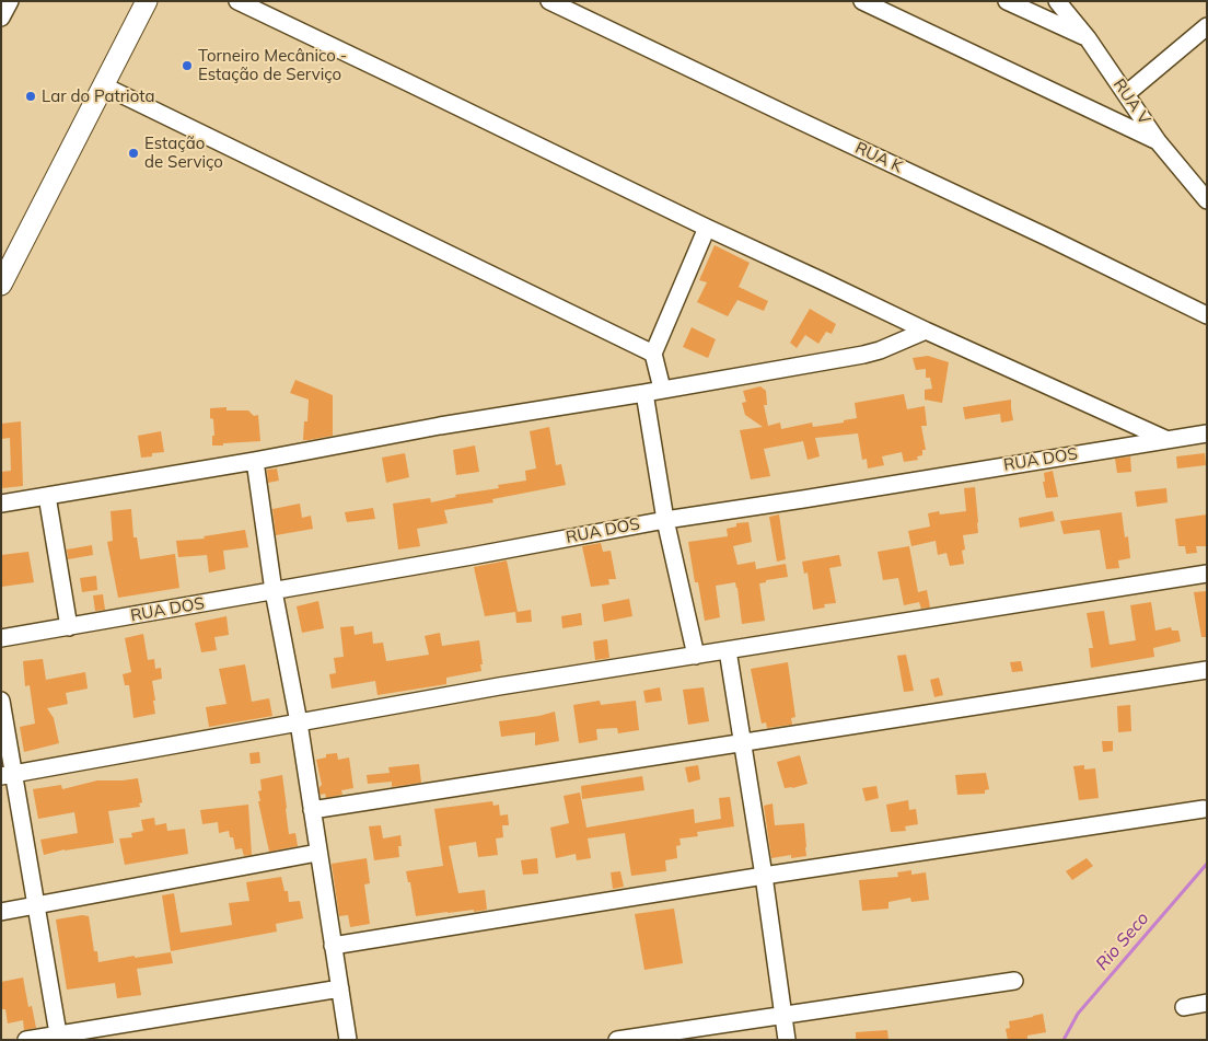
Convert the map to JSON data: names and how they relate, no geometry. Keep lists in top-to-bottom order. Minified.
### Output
{"streets":{"street":["RUA V","RUA K","RUA DOS"]},"water":["Rio Seco"],"places":["Torneiro Mecânico - Estação de Serviço","Lar do Patriota","Estação de Serviço"]}
